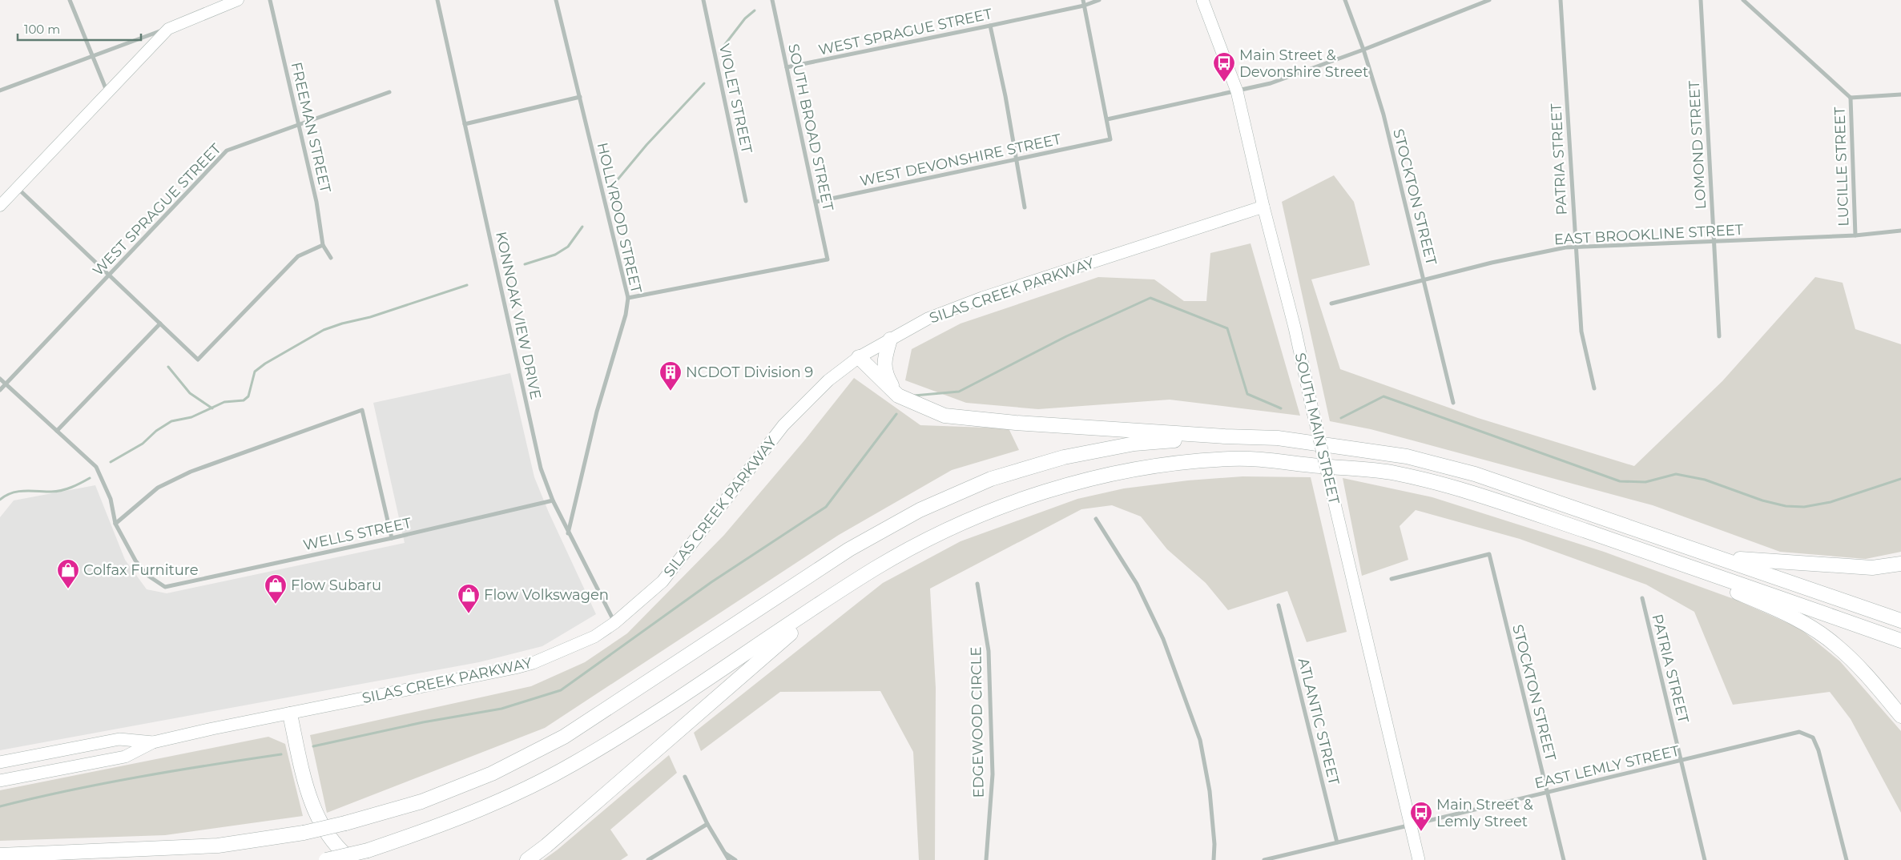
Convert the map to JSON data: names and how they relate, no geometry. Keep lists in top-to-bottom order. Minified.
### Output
{"streets":{"main road":["SILAS CREEK PARKWAY","SOUTH MAIN STREET"],"street":["WEST SPRAGUE STREET","VIOLET STREET","FREEMAN STREET","SOUTH BROAD STREET","LOMOND STREET","PATRIA STREET","WEST DEVONSHIRE STREET","LUCILLE STREET","STOCKTON STREET","HOLLYROOD STREET","EAST BROOKLINE STREET","KONNOAK VIEW DRIVE","WELLS STREET","ATLANTIC STREET","EDGEWOOD CIRCLE","EAST LEMLY STREET"]},"crossings":[["WEST SPRAGUE STREET","FREEMAN STREET"],["WEST SPRAGUE STREET","SOUTH BROAD STREET"],["SOUTH BROAD STREET","WEST DEVONSHIRE STREET"],["SOUTH BROAD STREET","HOLLYROOD STREET"],["LOMOND STREET","EAST BROOKLINE STREET"],["PATRIA STREET","EAST BROOKLINE STREET"],["PATRIA STREET","EAST LEMLY STREET"],["LUCILLE STREET","EAST BROOKLINE STREET"],["STOCKTON STREET","EAST BROOKLINE STREET"],["STOCKTON STREET","EAST LEMLY STREET"],["HOLLYROOD STREET","KONNOAK VIEW DRIVE"],["SILAS CREEK PARKWAY","KONNOAK VIEW DRIVE"],["SILAS CREEK PARKWAY","SOUTH MAIN STREET"],["KONNOAK VIEW DRIVE","WELLS STREET"],["SOUTH MAIN STREET","EAST LEMLY STREET"],["ATLANTIC STREET","EAST LEMLY STREET"]],"places":{"bus stop":["Main Street & Devonshire Street","Main Street & Lemly Street"],"building":["NCDOT Division 9"],"shop":["Colfax Furniture","Flow Subaru","Flow Volkswagen"]},"scale_bar":"100 m"}
